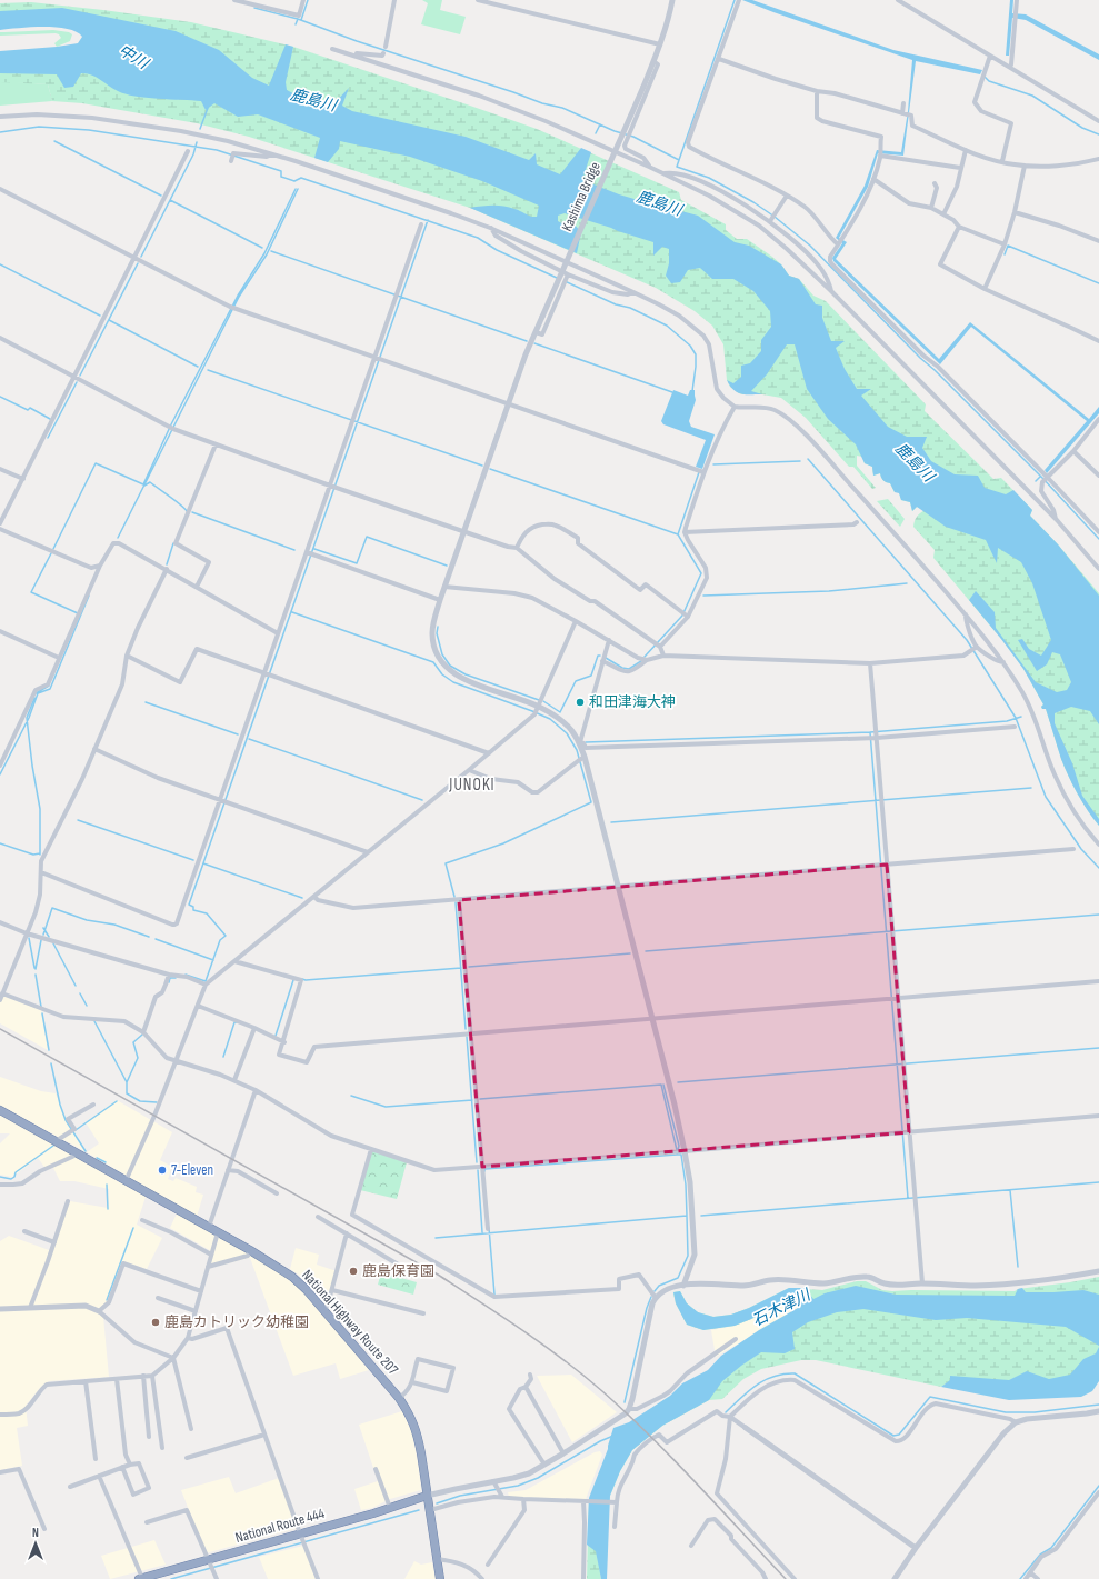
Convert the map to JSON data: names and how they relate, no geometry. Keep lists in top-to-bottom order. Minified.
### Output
{"streets":{"highway":["National Highway Route 207","National Route 444"],"street":["Kashima Bridge"]},"crossings":[["National Highway Route 207","National Route 444"]],"districts":["JUNOKI"],"water":["中川","鹿島川","石木津川"],"places":["和田津海大神","7-Eleven","鹿島保育園","鹿島カトリック幼稚園"],"north":"top"}
